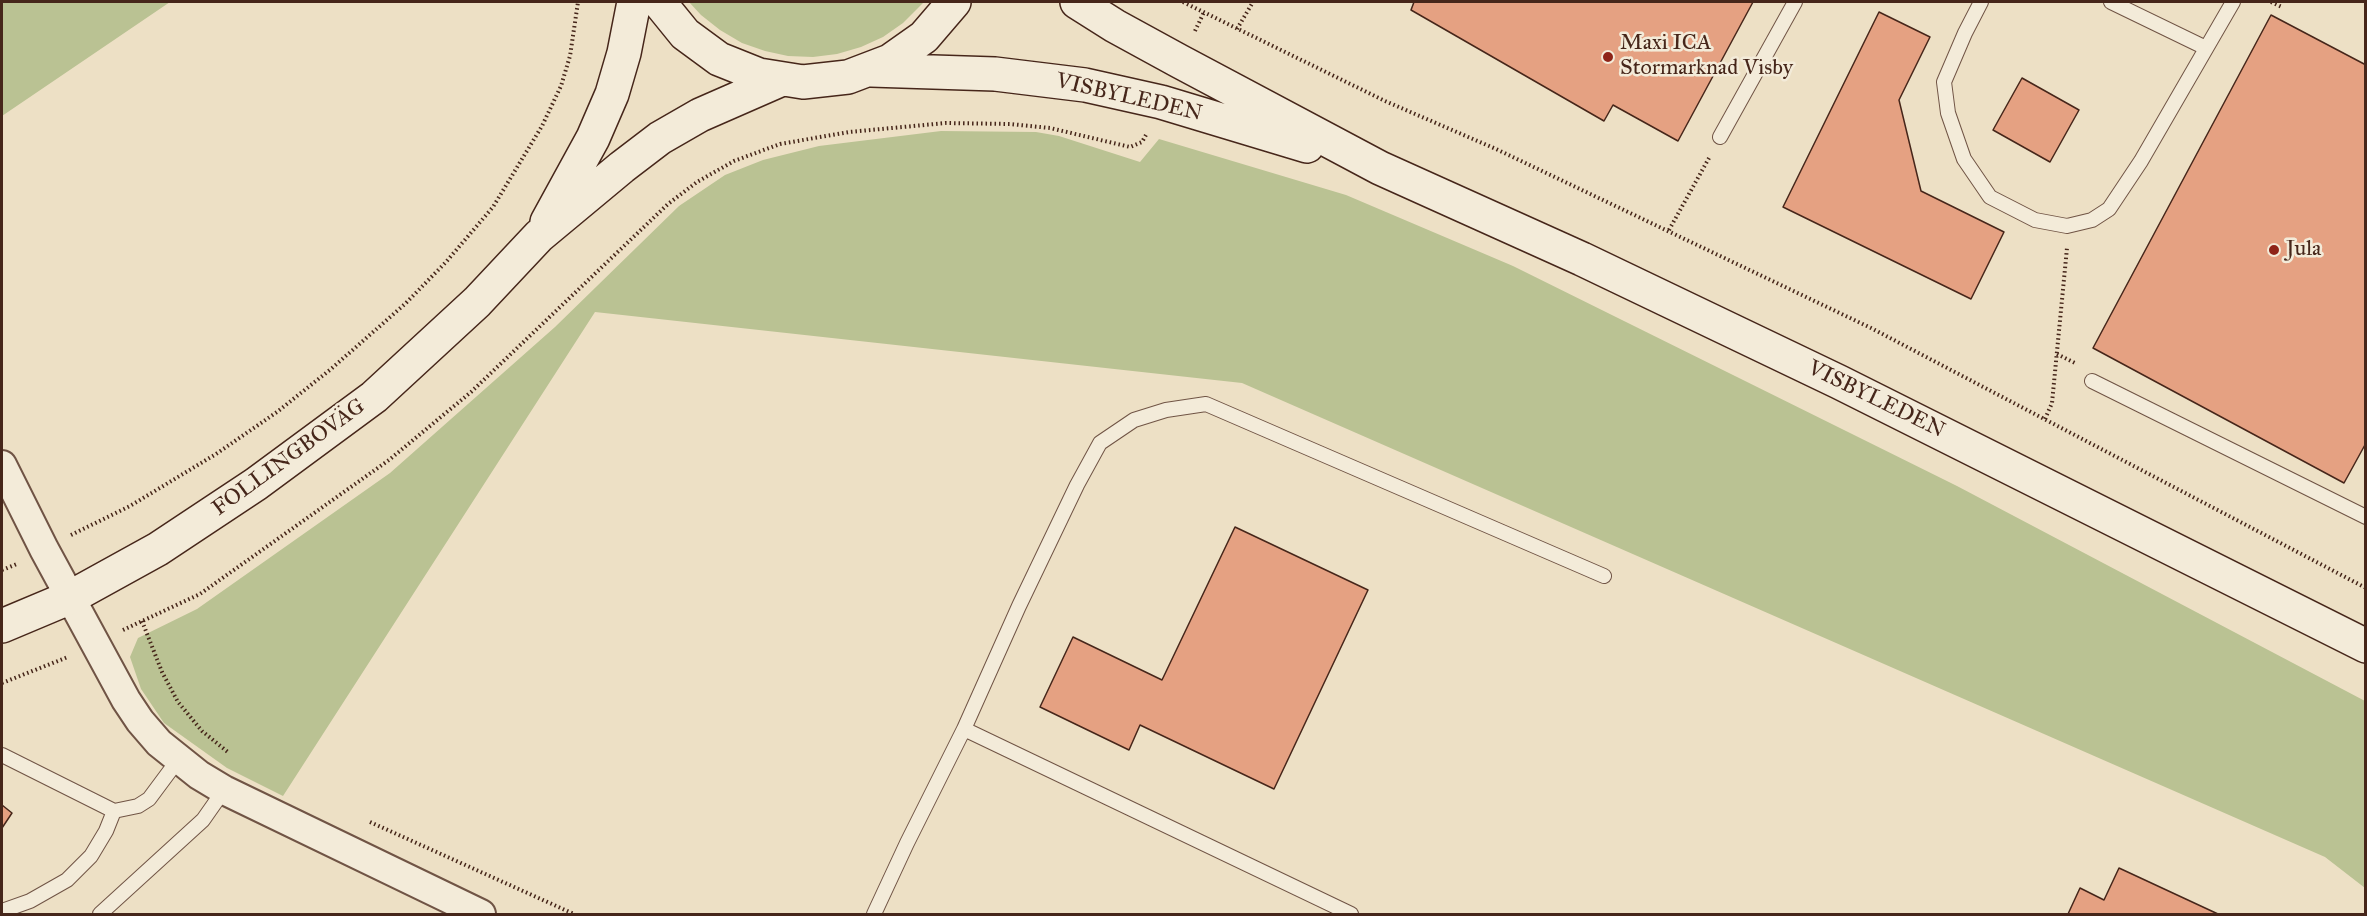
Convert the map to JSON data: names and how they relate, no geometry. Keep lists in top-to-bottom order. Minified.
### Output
{"streets":{"main road":["VISBYLEDEN","FOLLINGBOVÄG"]},"places":["Maxi ICA Stormarknad Visby","Jula"]}
